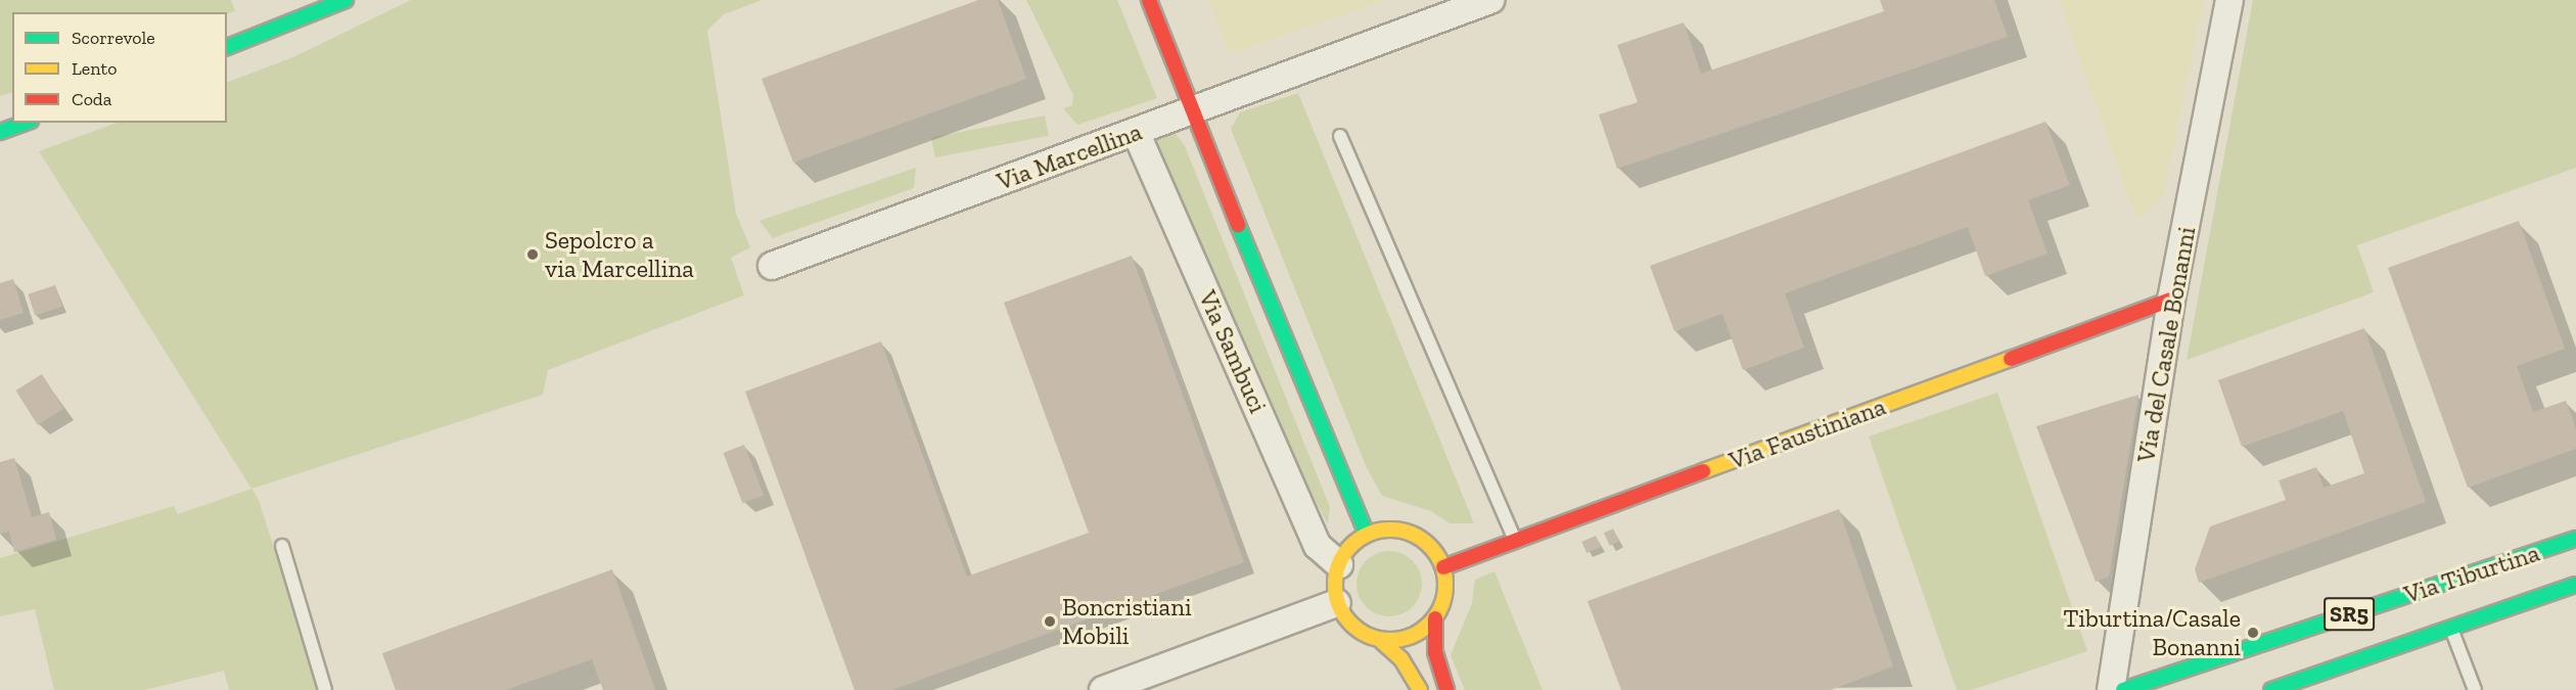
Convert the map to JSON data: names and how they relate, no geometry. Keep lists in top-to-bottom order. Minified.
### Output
{"streets":{"street":["Via Marcellina","Via del Casale Bonanni","Via Sambuci","Via Faustiniana","Via Tiburtina","SR5"]},"crossings":[["Via Marcellina","Via Sambuci"],["Via del Casale Bonanni","Via Faustiniana"],["Via Sambuci","Via Faustiniana"]],"places":["Sepolcro a via Marcellina","Boncristiani Mobili","Tiburtina/Casale Bonanni"],"legend":["Scorrevole","Lento","Coda"]}
